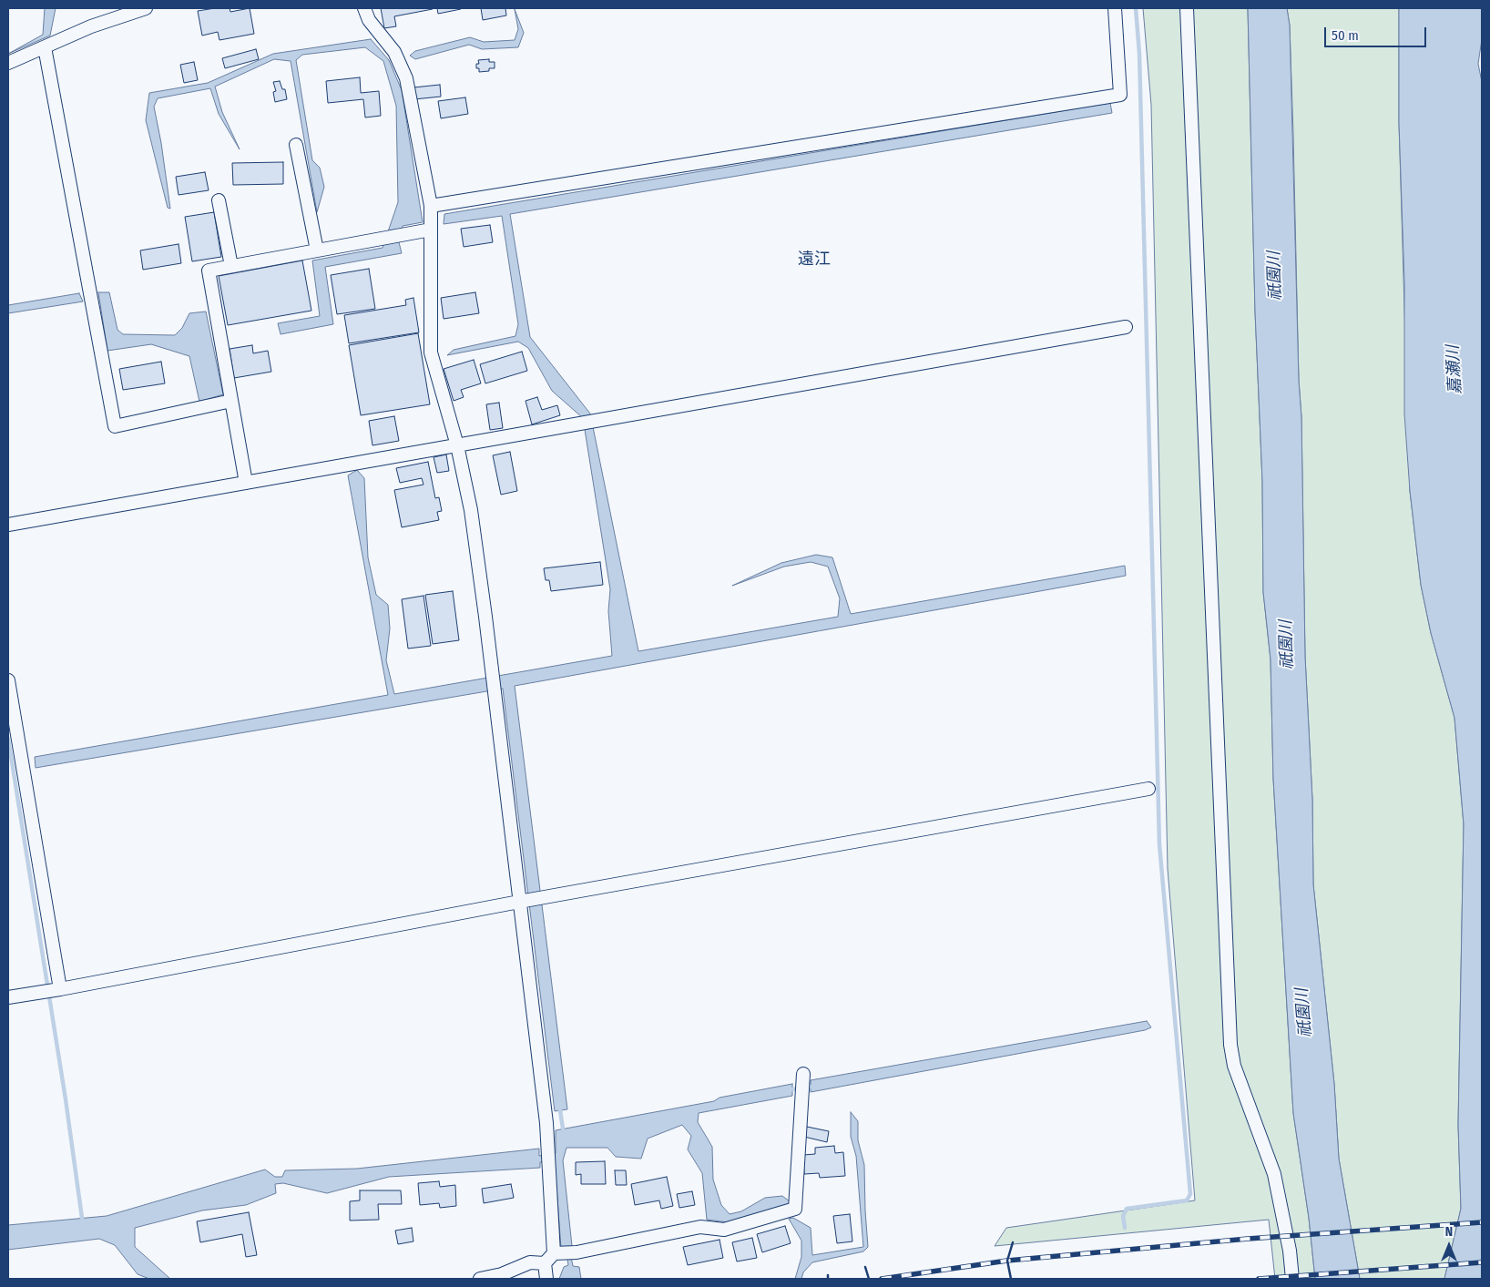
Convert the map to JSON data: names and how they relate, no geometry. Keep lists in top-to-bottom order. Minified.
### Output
{"districts":["遠江"],"water":["祇園川","嘉瀬川"],"scale_bar":"50 m","north":"top"}
